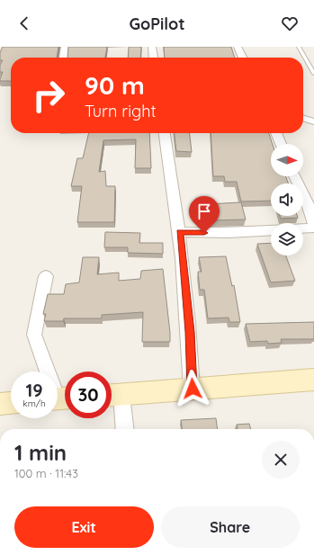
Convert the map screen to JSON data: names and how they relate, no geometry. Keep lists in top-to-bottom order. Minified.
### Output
{"north":"right","page":{"header":"GoPilot","turn":["90 m","Turn right"],"speed":"19 km/h","limit":"30","heading":["1 min","100 m · 11:43"],"buttons":["Exit","Share"]}}
